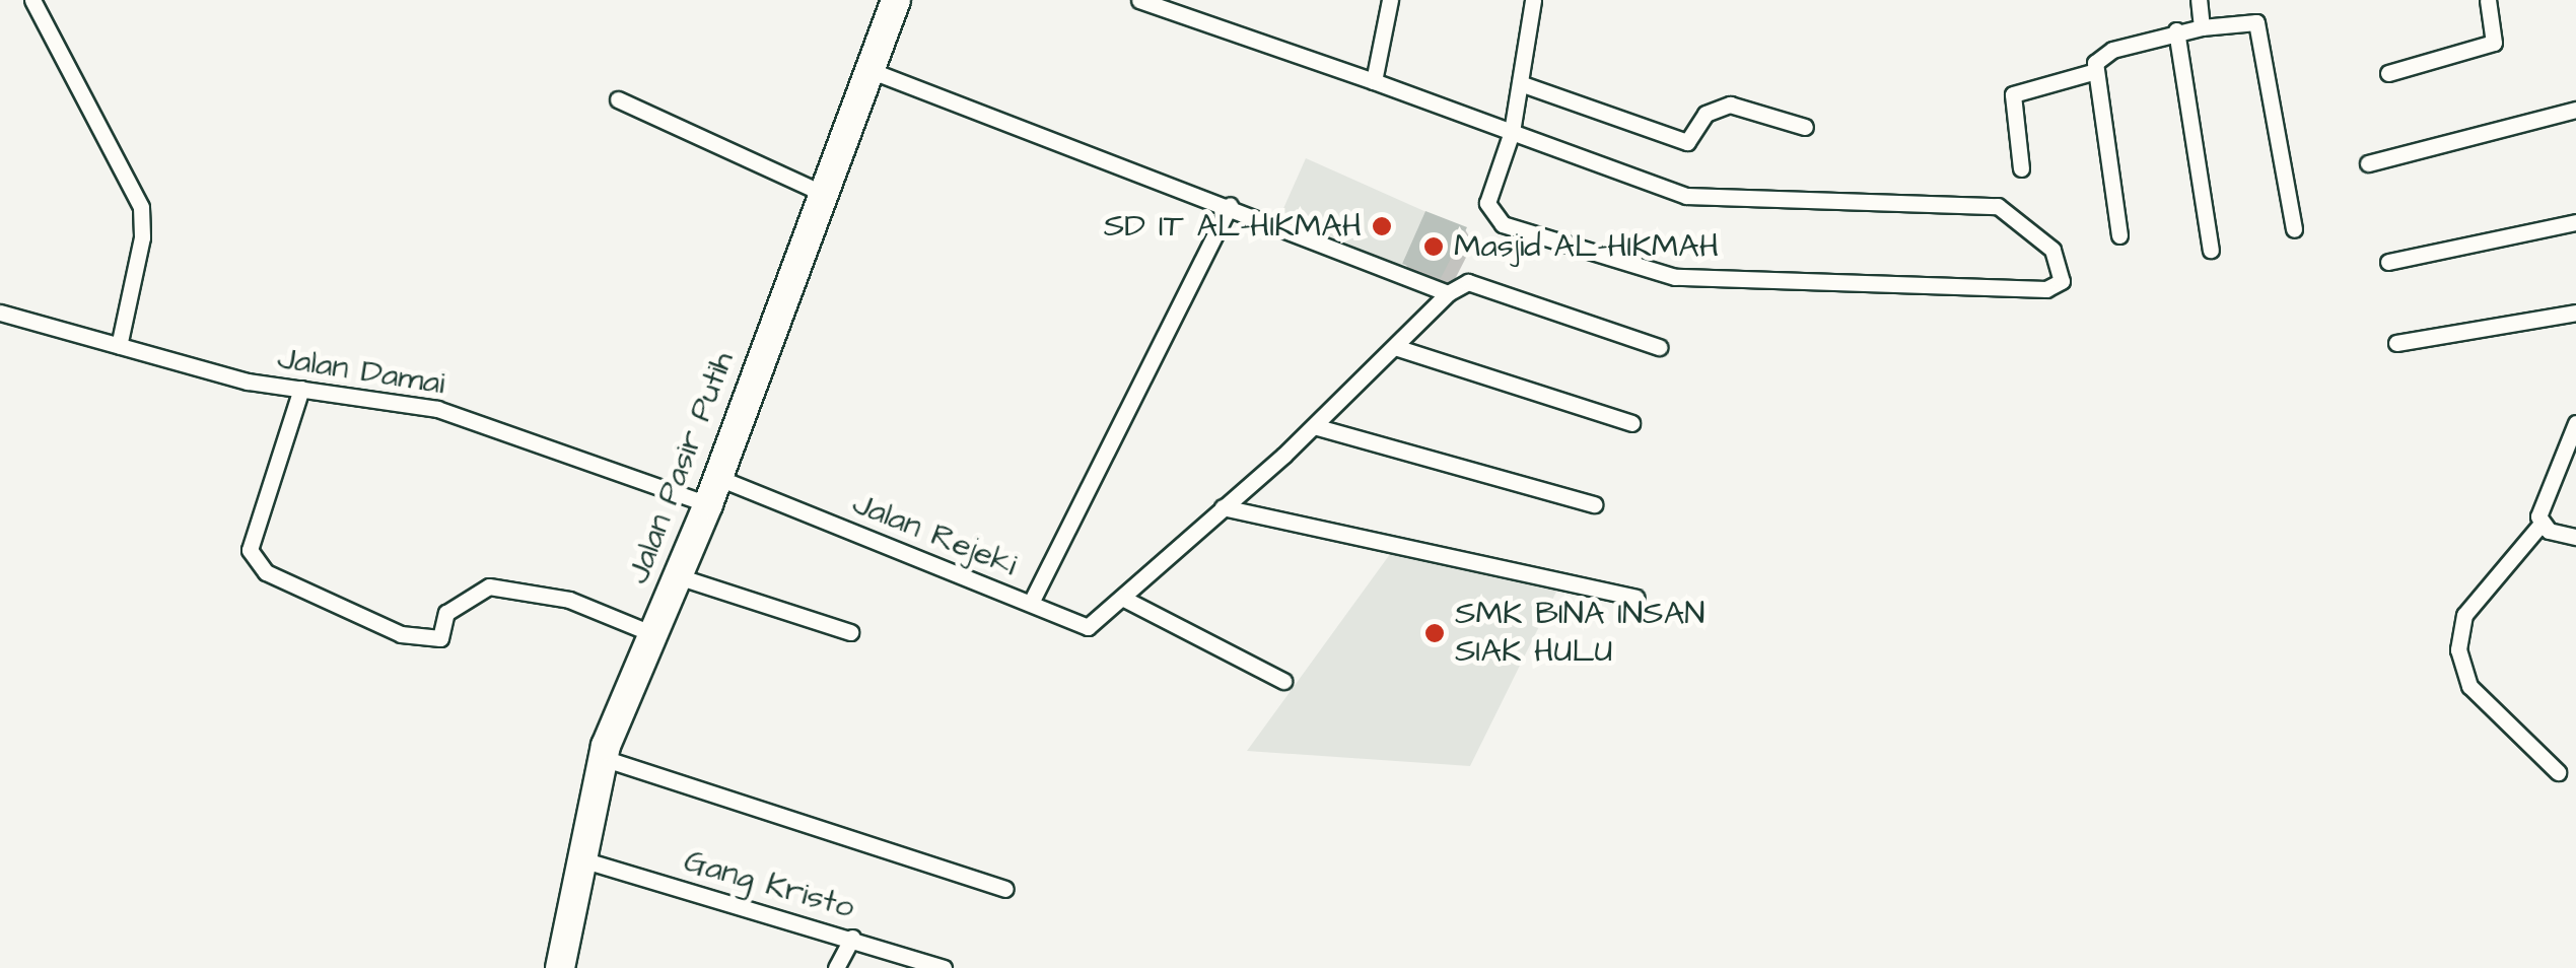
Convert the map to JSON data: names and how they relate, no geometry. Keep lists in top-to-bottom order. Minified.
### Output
{"streets":{"highway":["Jalan Pasir Putih"],"street":["Jalan Damai","Jalan Rejeki","Gang Kristo"]},"crossings":[["Jalan Damai","Jalan Pasir Putih"],["Jalan Damai","Jalan Rejeki"],["Jalan Pasir Putih","Jalan Rejeki"],["Jalan Pasir Putih","Gang Kristo"]],"places":["SD IT AL-HIKMAH","Masjid AL-HIKMAH","SMK BINA INSAN SIAK HULU"]}
